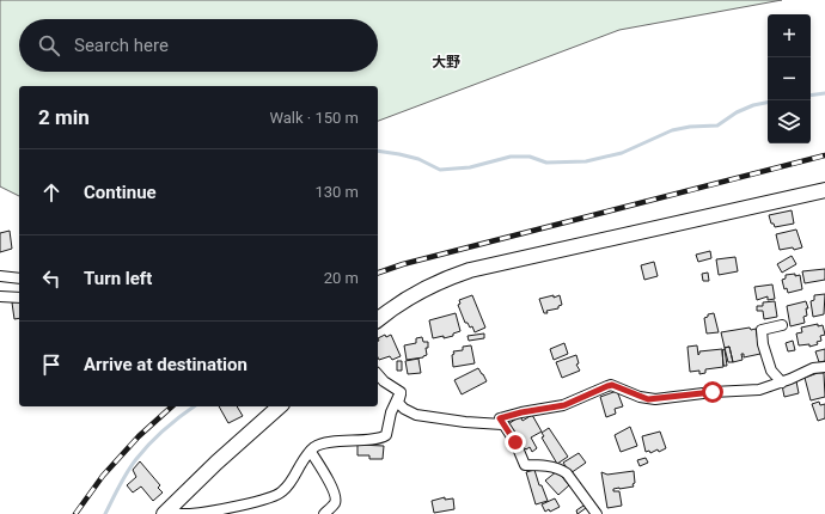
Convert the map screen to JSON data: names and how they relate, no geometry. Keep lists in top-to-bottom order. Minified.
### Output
{"districts":["大野"],"page":{"map_buttons":["+","−"],"search":"Search here","heading":["2 min","Walk · 150 m"],"list":[["Continue","130 m"],["Turn left","20 m"],"Arrive at destination"]}}
